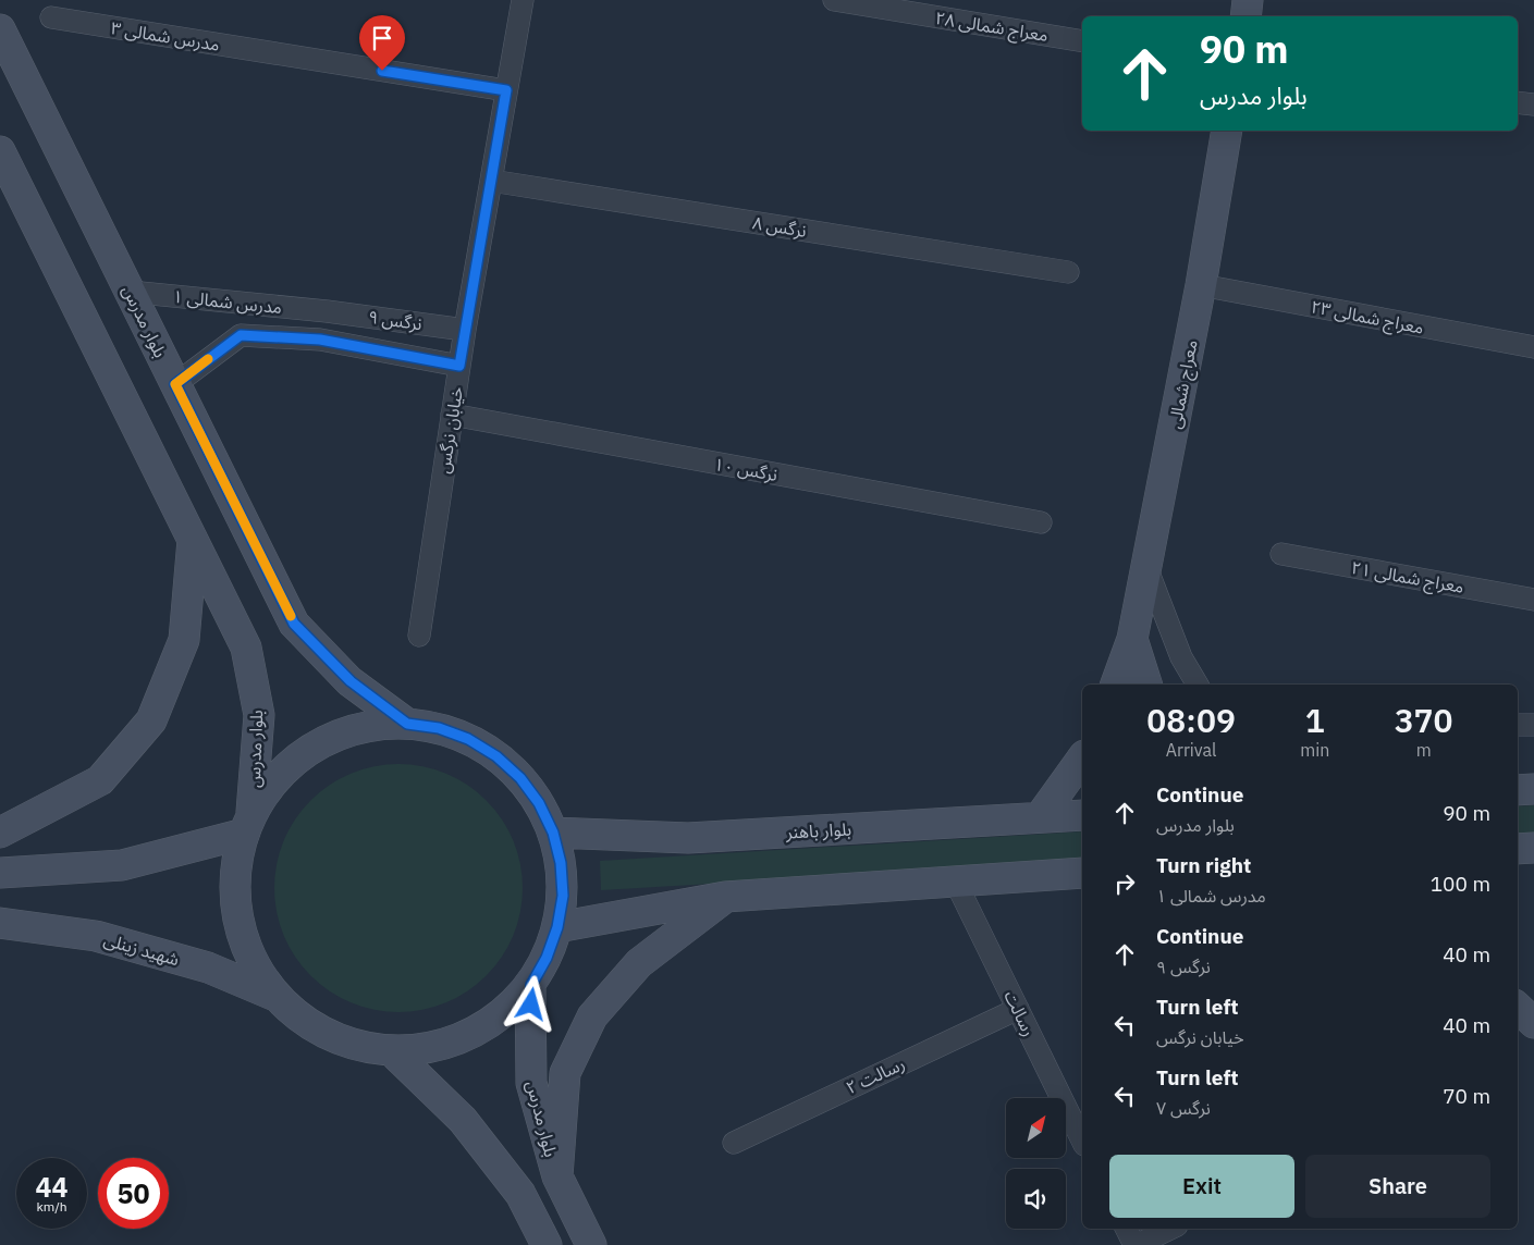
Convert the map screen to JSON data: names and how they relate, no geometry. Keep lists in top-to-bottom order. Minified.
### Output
{"streets":{"main road":["بلوار مدرس","معراج شمالی","بلوار باهنر","شهید زینلی"],"street":["معراج شمالی ۲۸","مدرس شمالی ۳","نرگس ۸","مدرس شمالی ۱","معراج شمالی ۲۳","نرگس ۹","خیابان نرگس","نرگس ۱۰","معراج شمالی ۲۱","رسالت","رسالت ۲"]},"crossings":[["مدرس شمالی ۳","خیابان نرگس"],["نرگس ۸","خیابان نرگس"],["مدرس شمالی ۱","نرگس ۹"],["مدرس شمالی ۱","بلوار مدرس"],["معراج شمالی ۲۳","معراج شمالی"],["نرگس ۹","خیابان نرگس"],["خیابان نرگس","نرگس ۱۰"],["رسالت","رسالت ۲"]],"north":"top right","page":{"turn":["90 m","بلوار مدرس"],"eta":["08:09","Arrival","1","min","370","m"],"list":[{"name":"Continue","note":"بلوار مدرس","value":"90 m"},{"name":"Turn right","note":"مدرس شمالی ۱","value":"100 m"},{"name":"Continue","note":"نرگس ۹","value":"40 m"},{"name":"Turn left","note":"خیابان نرگس","value":"40 m"},{"name":"Turn left","note":"نرگس ۷","value":"70 m"}],"buttons":["Exit","Share"],"speed":"44 km/h","limit":"50"}}
